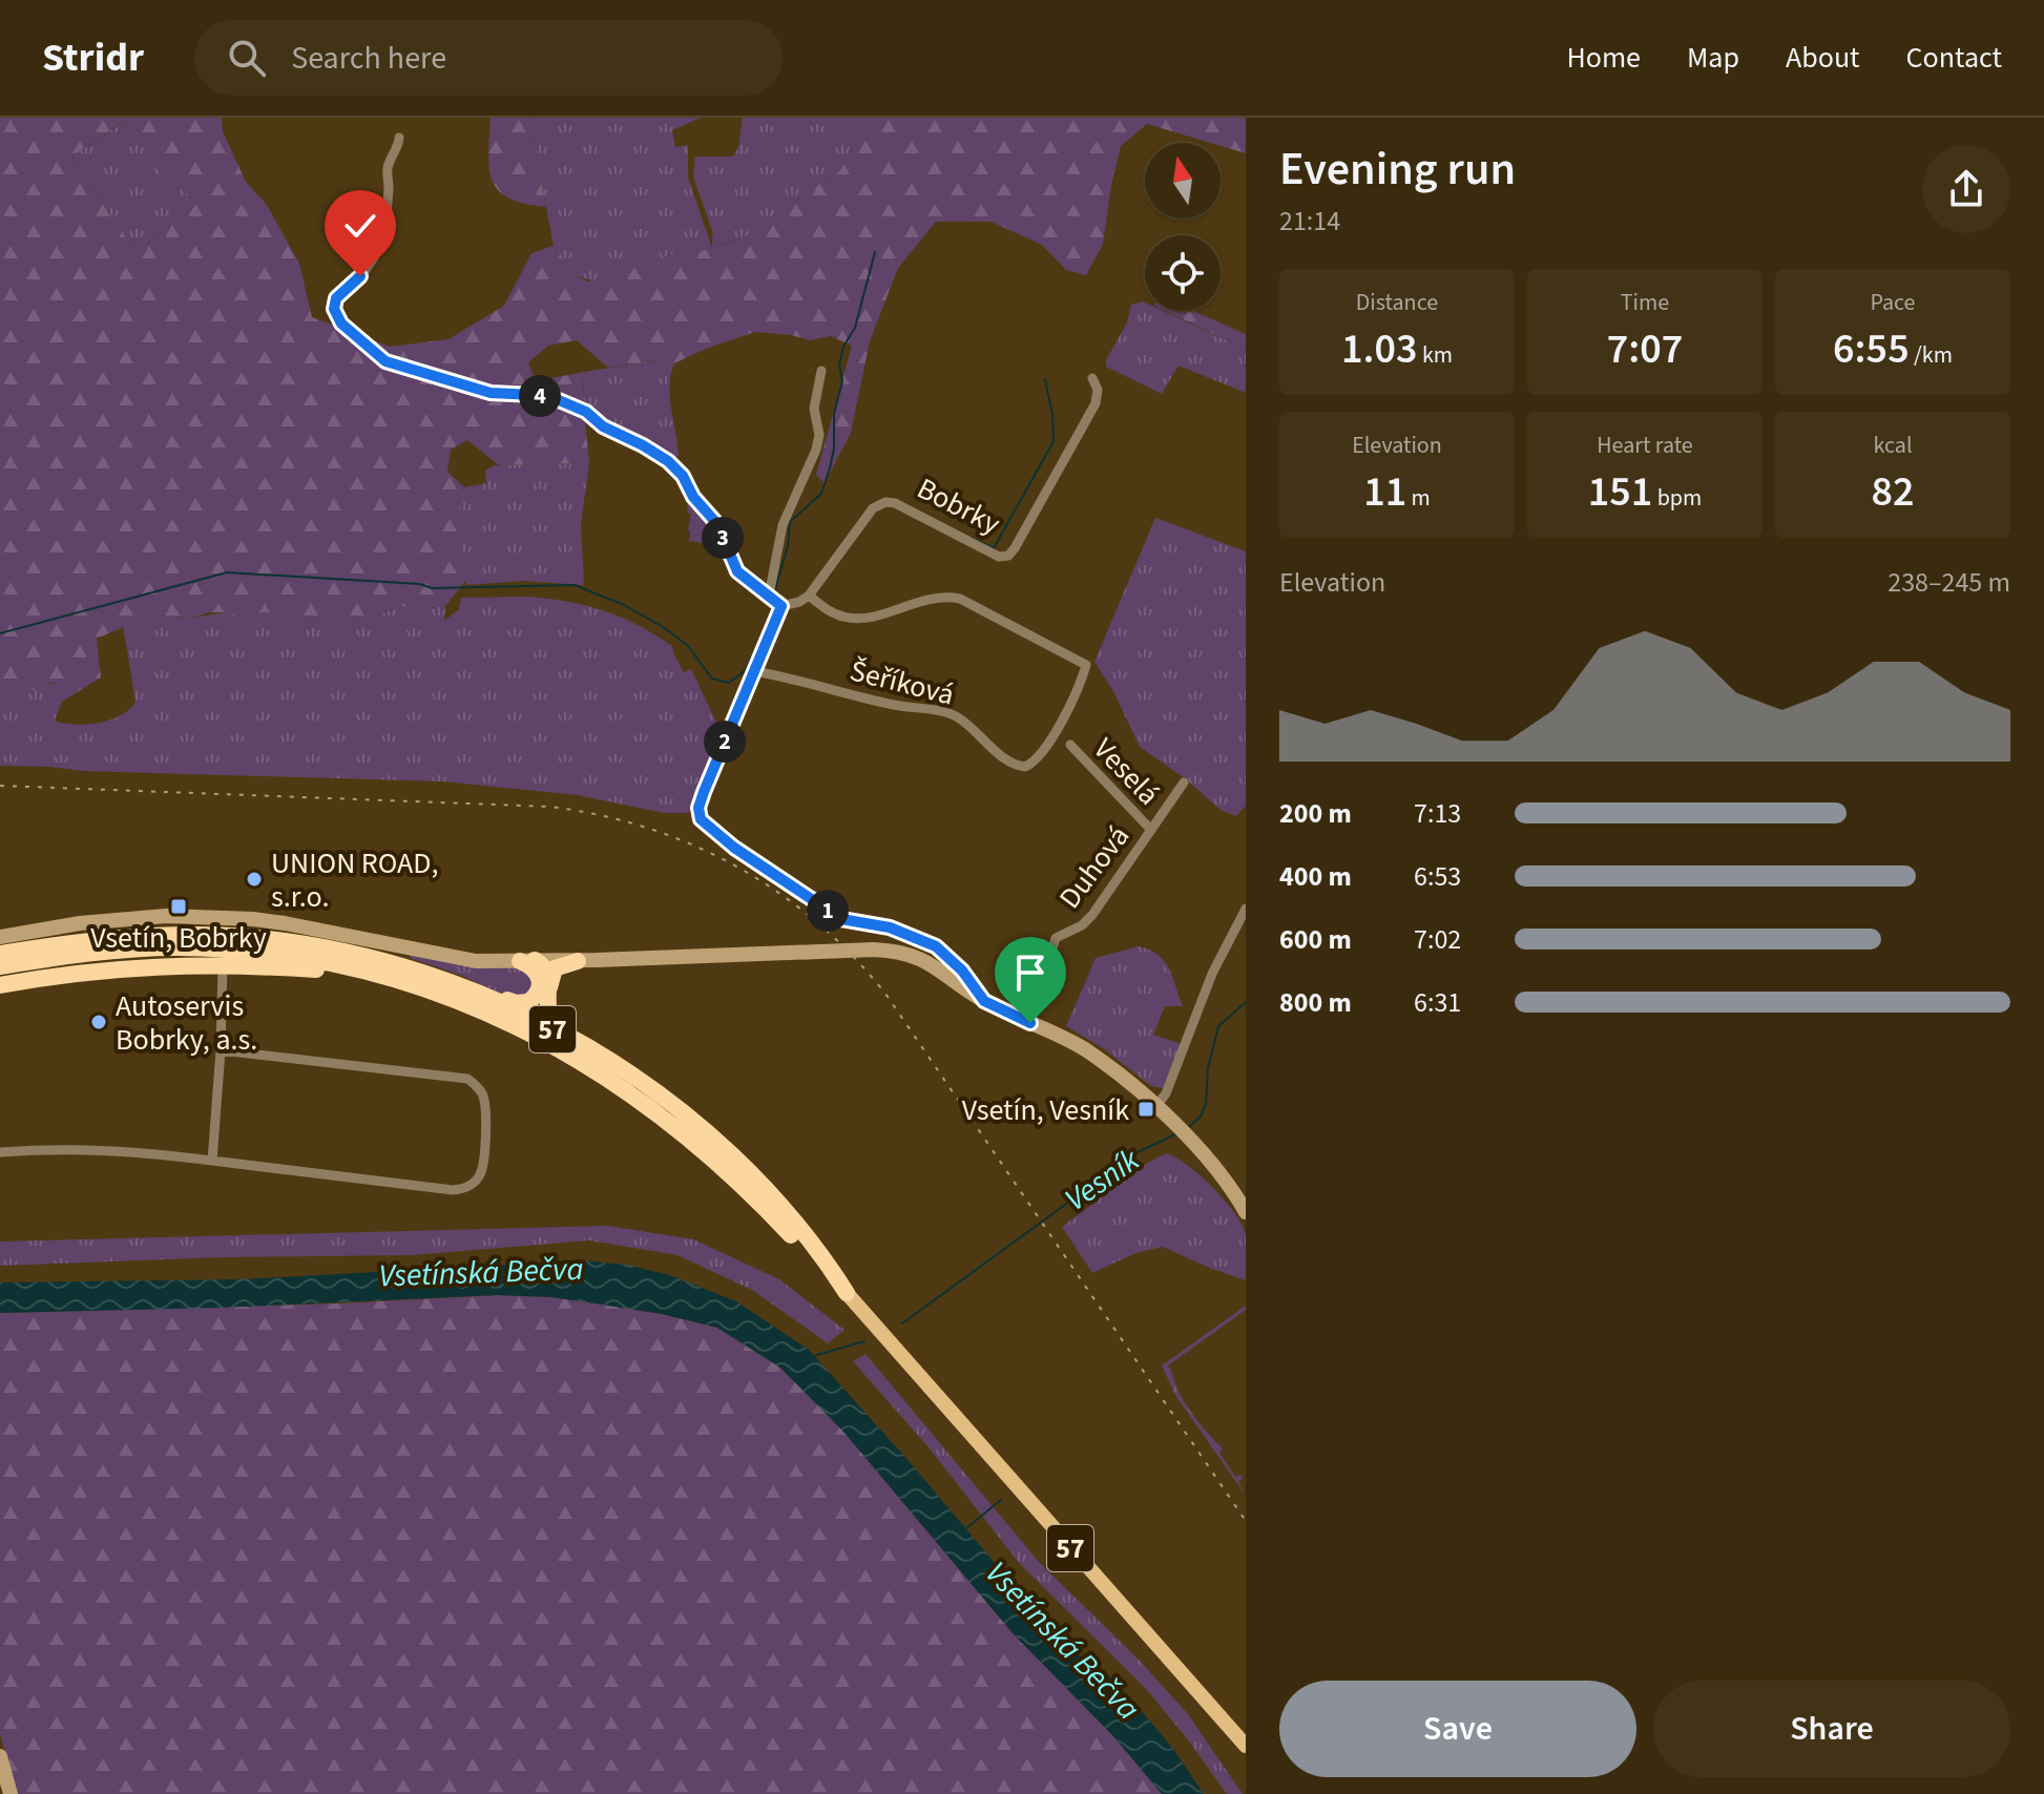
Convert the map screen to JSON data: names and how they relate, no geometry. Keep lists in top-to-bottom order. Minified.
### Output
{"streets":{"highway":["57"],"street":["Bobrky","Šeříková","Veselá","Duhová"]},"crossings":[["Bobrky","Šeříková"],["Veselá","Duhová"]],"water":["Vesník","Vsetínská Bečva"],"places":{"other":["UNION ROAD, s.r.o.","Autoservis Bobrky, a.s."],"transit":["Vsetín, Bobrky","Vsetín, Vesník"]},"north":"top","page":{"header":"Stridr","search":"Search here","nav":["Home","Map","About","Contact"],"heading":["Evening run","21:14"],"stats":[["Distance","1.03 km"],["Time","7:07"],["Pace","6:55 /km"],["Elevation","11 m"],["Heart rate","151 bpm"],["kcal","82"]],"pins":["4","3","2","1"],"chart":["Elevation","238–245 m"],"list":[{"name":"200 m","note":"7:13"},{"name":"400 m","note":"6:53"},{"name":"600 m","note":"7:02"},{"name":"800 m","note":"6:31"}],"buttons":["Save","Share"]}}
